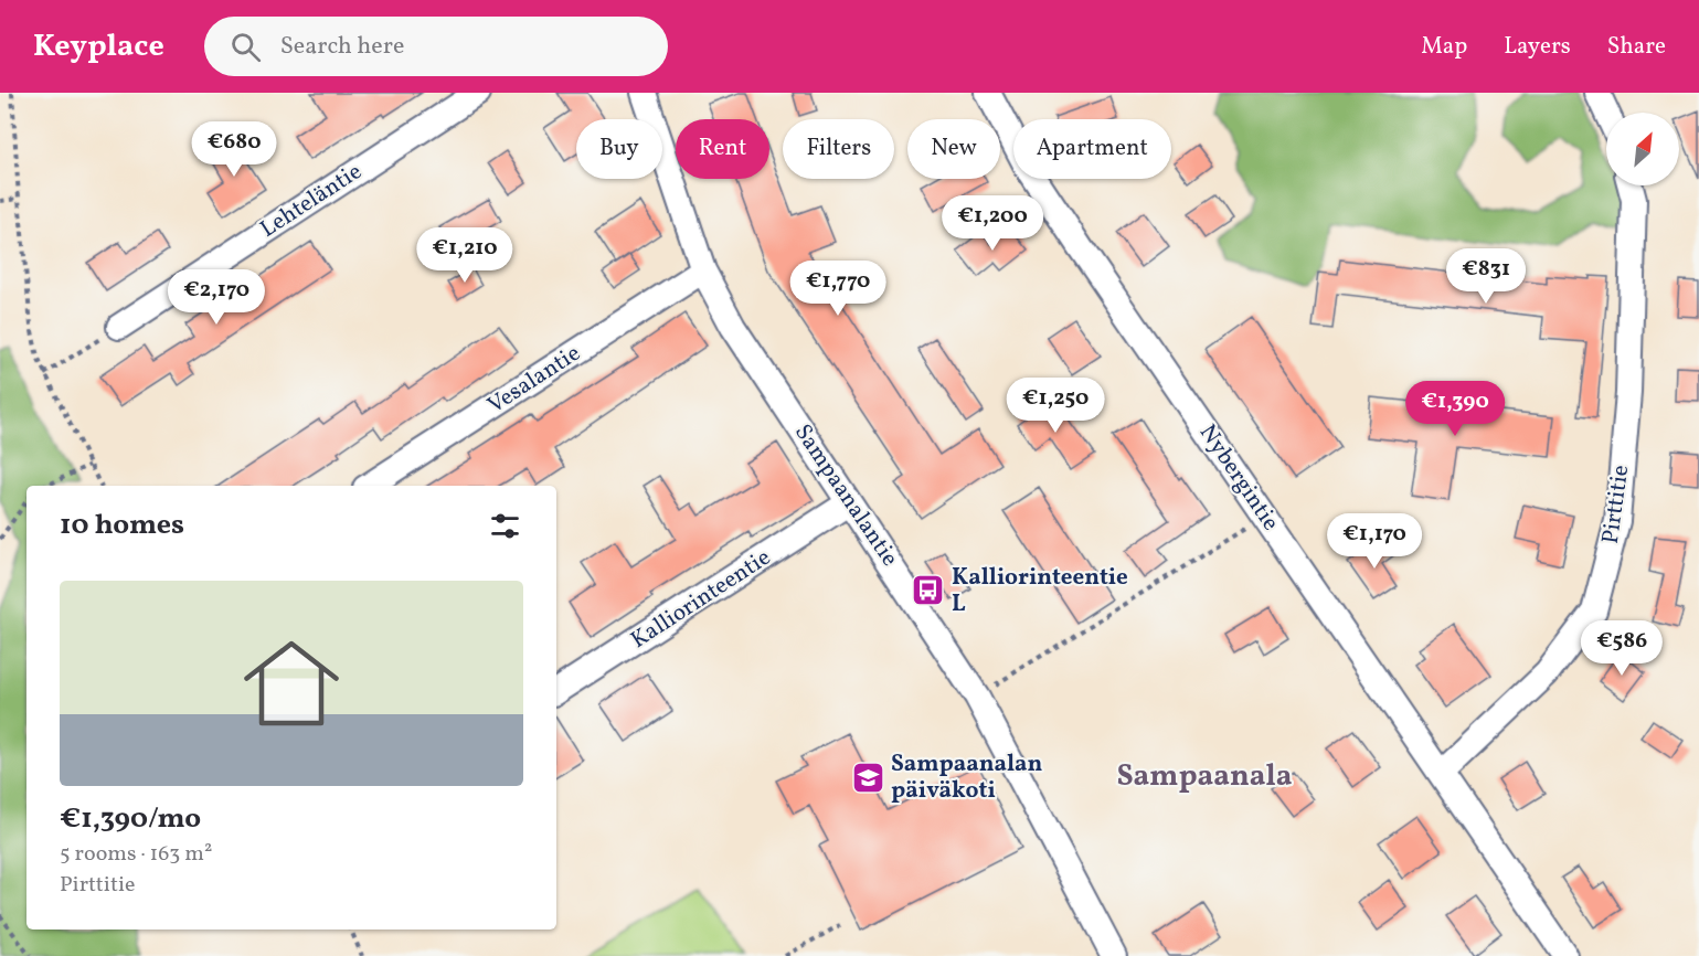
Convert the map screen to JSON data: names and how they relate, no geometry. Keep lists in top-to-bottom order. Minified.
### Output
{"streets":{"street":["Lehteläntie","Vesalantie","Nybergintie","Sampaanalantie","Pirttitie","Kalliorinteentie"]},"crossings":[["Vesalantie","Sampaanalantie"],["Nybergintie","Pirttitie"],["Sampaanalantie","Kalliorinteentie"]],"districts":["Sampaanala"],"places":{"bus stop":["Kalliorinteentie L"],"school or university":["Sampaanalan päiväkoti"]},"north":"top right","page":{"header":"Keyplace","search":"Search here","nav":["Map","Layers","Share"],"chip":["Buy","Rent","Filters","New","Apartment"],"price":["€680","€1,200","€1,210","€831","€1,770","€2,170","€1,250","€1,390","€1,170","€586"],"heading":"10 homes","list":[{"name":"€1,390/mo","note":"5 rooms · 163 m² · Pirttitie"}]}}
